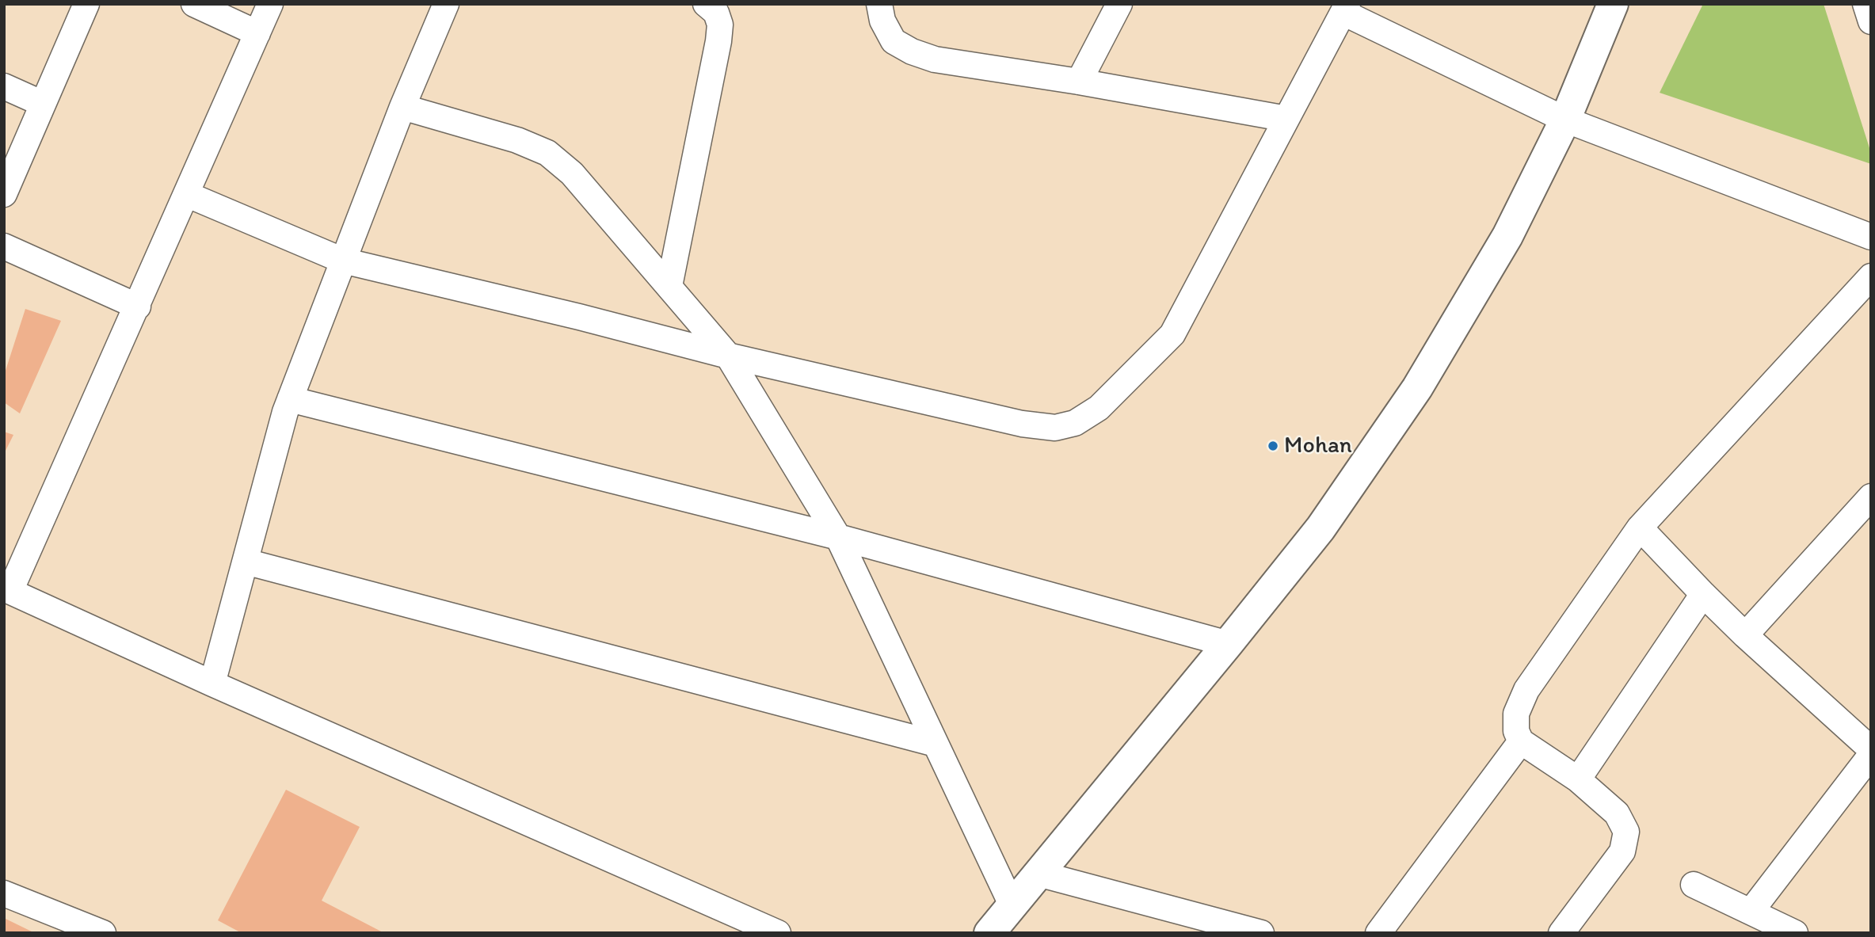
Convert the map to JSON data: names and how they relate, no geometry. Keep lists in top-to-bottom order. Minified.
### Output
{"places":["Mohan"]}
